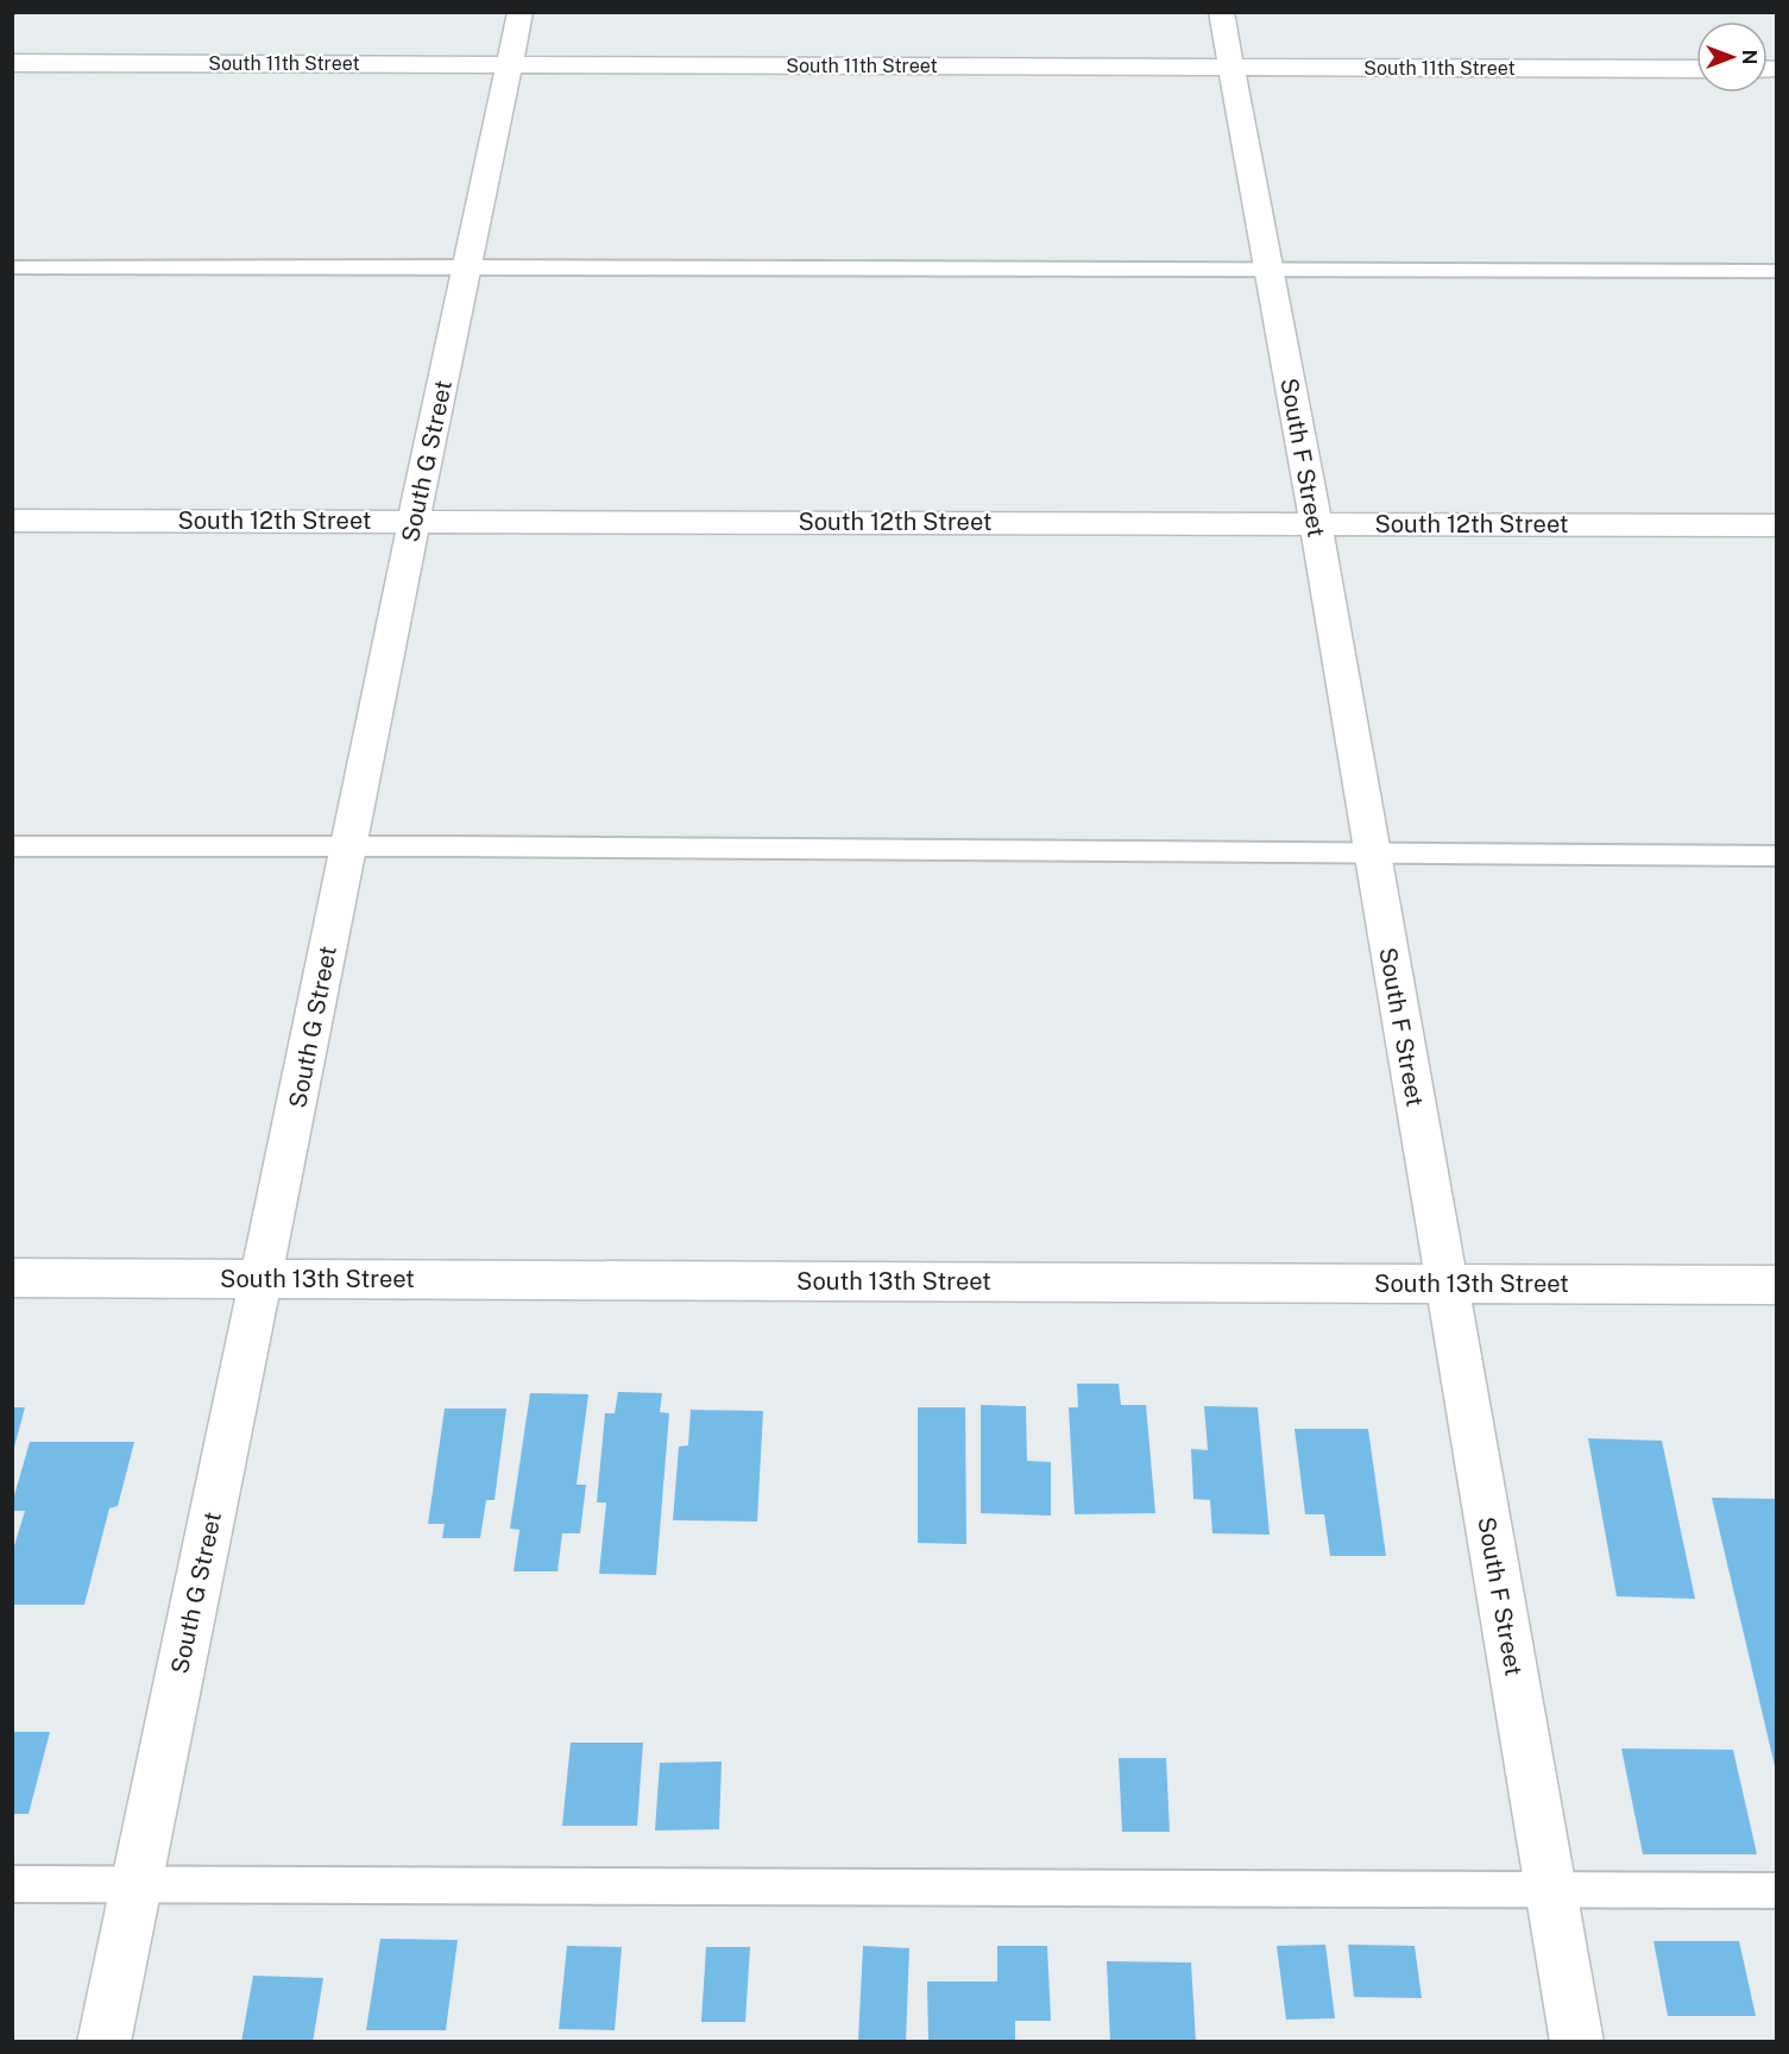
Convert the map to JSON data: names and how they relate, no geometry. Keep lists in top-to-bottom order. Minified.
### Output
{"streets":{"street":["South 11th Street","South F Street","South G Street","South 12th Street","South 13th Street"]},"crossings":[["South 11th Street","South F Street"],["South 11th Street","South G Street"],["South F Street","South 12th Street"],["South F Street","South 13th Street"],["South G Street","South 12th Street"],["South G Street","South 13th Street"]],"north":"right"}
